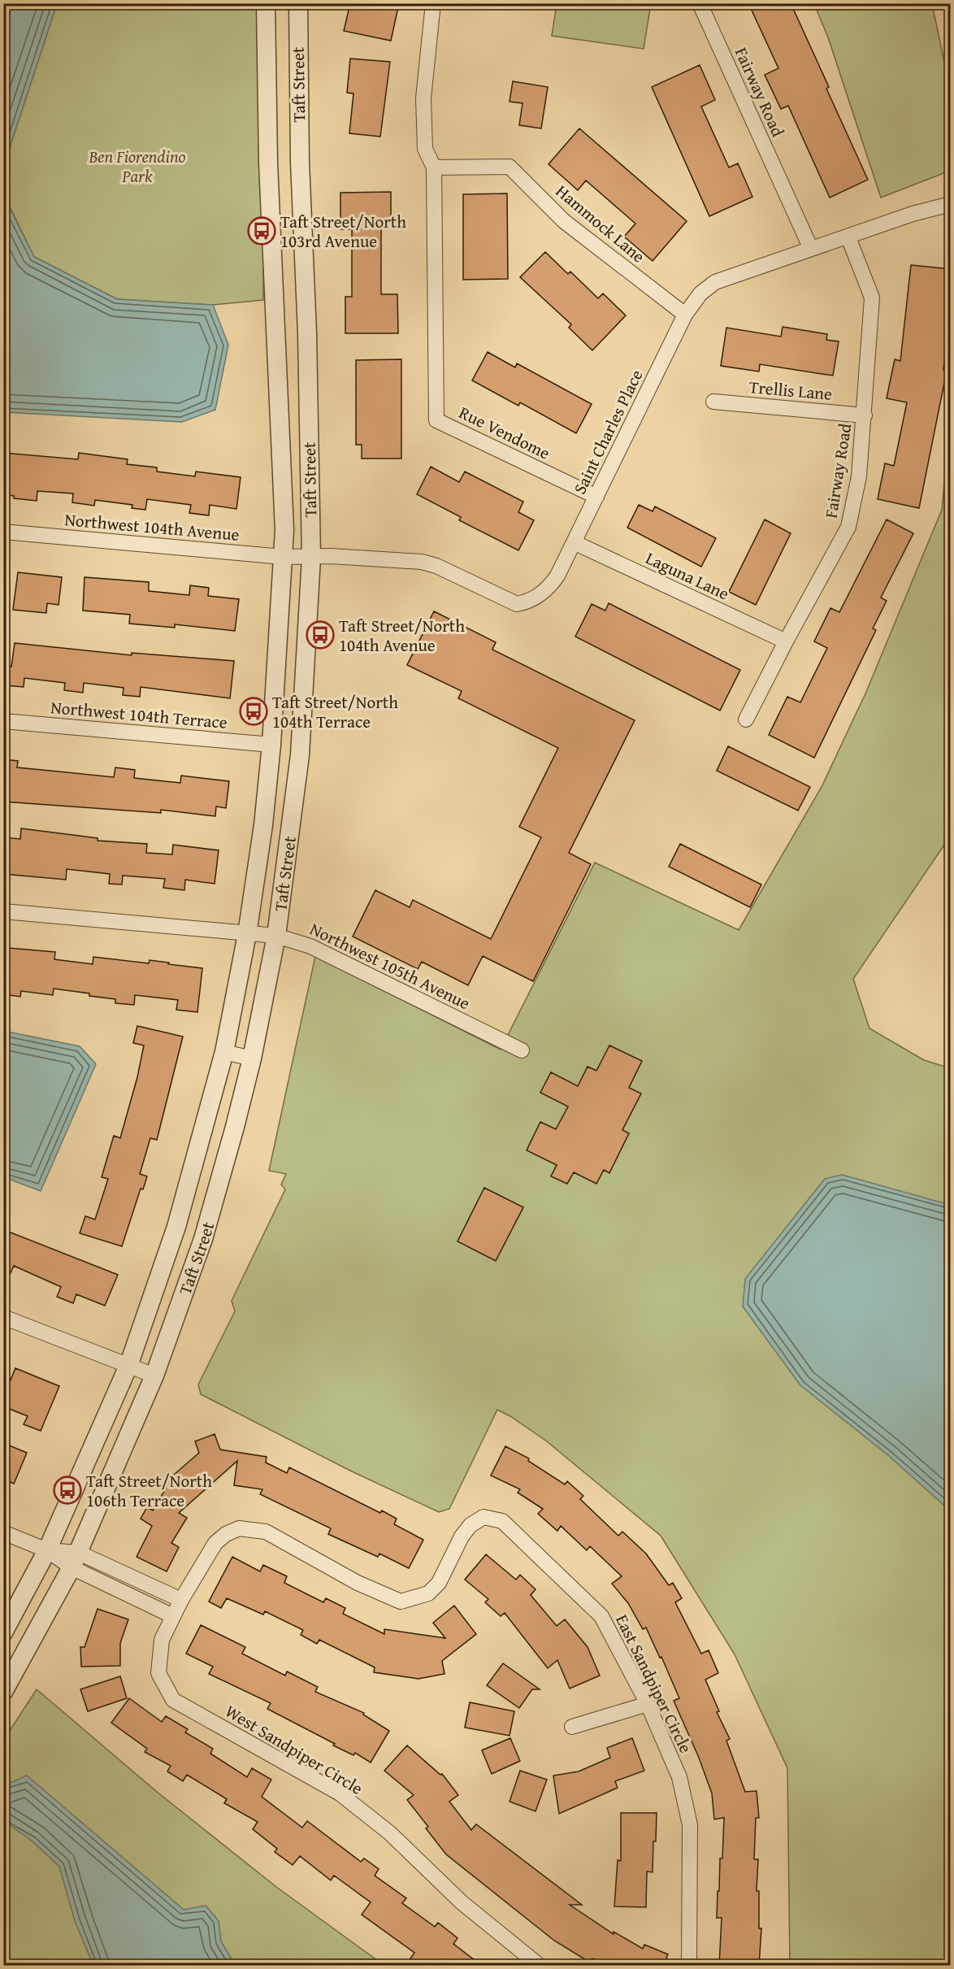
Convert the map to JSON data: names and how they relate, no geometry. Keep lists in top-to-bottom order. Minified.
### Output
{"streets":{"street":["Taft Street","Fairway Road","Hammock Lane","Trellis Lane","Saint Charles Place","Rue Vendome","Northwest 104th Avenue","Laguna Lane","Northwest 104th Terrace","Northwest 105th Avenue","East Sandpiper Circle","West Sandpiper Circle"]},"crossings":[["Taft Street","Saint Charles Place"],["Taft Street","Northwest 104th Avenue"],["Taft Street","Northwest 104th Terrace"],["Taft Street","Northwest 105th Avenue"],["Fairway Road","Trellis Lane"],["Fairway Road","Saint Charles Place"],["Fairway Road","Laguna Lane"],["Hammock Lane","Saint Charles Place"],["Hammock Lane","Rue Vendome"],["Saint Charles Place","Rue Vendome"],["Saint Charles Place","Northwest 104th Avenue"],["Saint Charles Place","Laguna Lane"],["East Sandpiper Circle","West Sandpiper Circle"]],"parks":["Ben Fiorendino Park"],"places":{"bus stop":["Taft Street/North 103rd Avenue","Taft Street/North 104th Avenue","Taft Street/North 104th Terrace","Taft Street/North 106th Terrace"]}}
